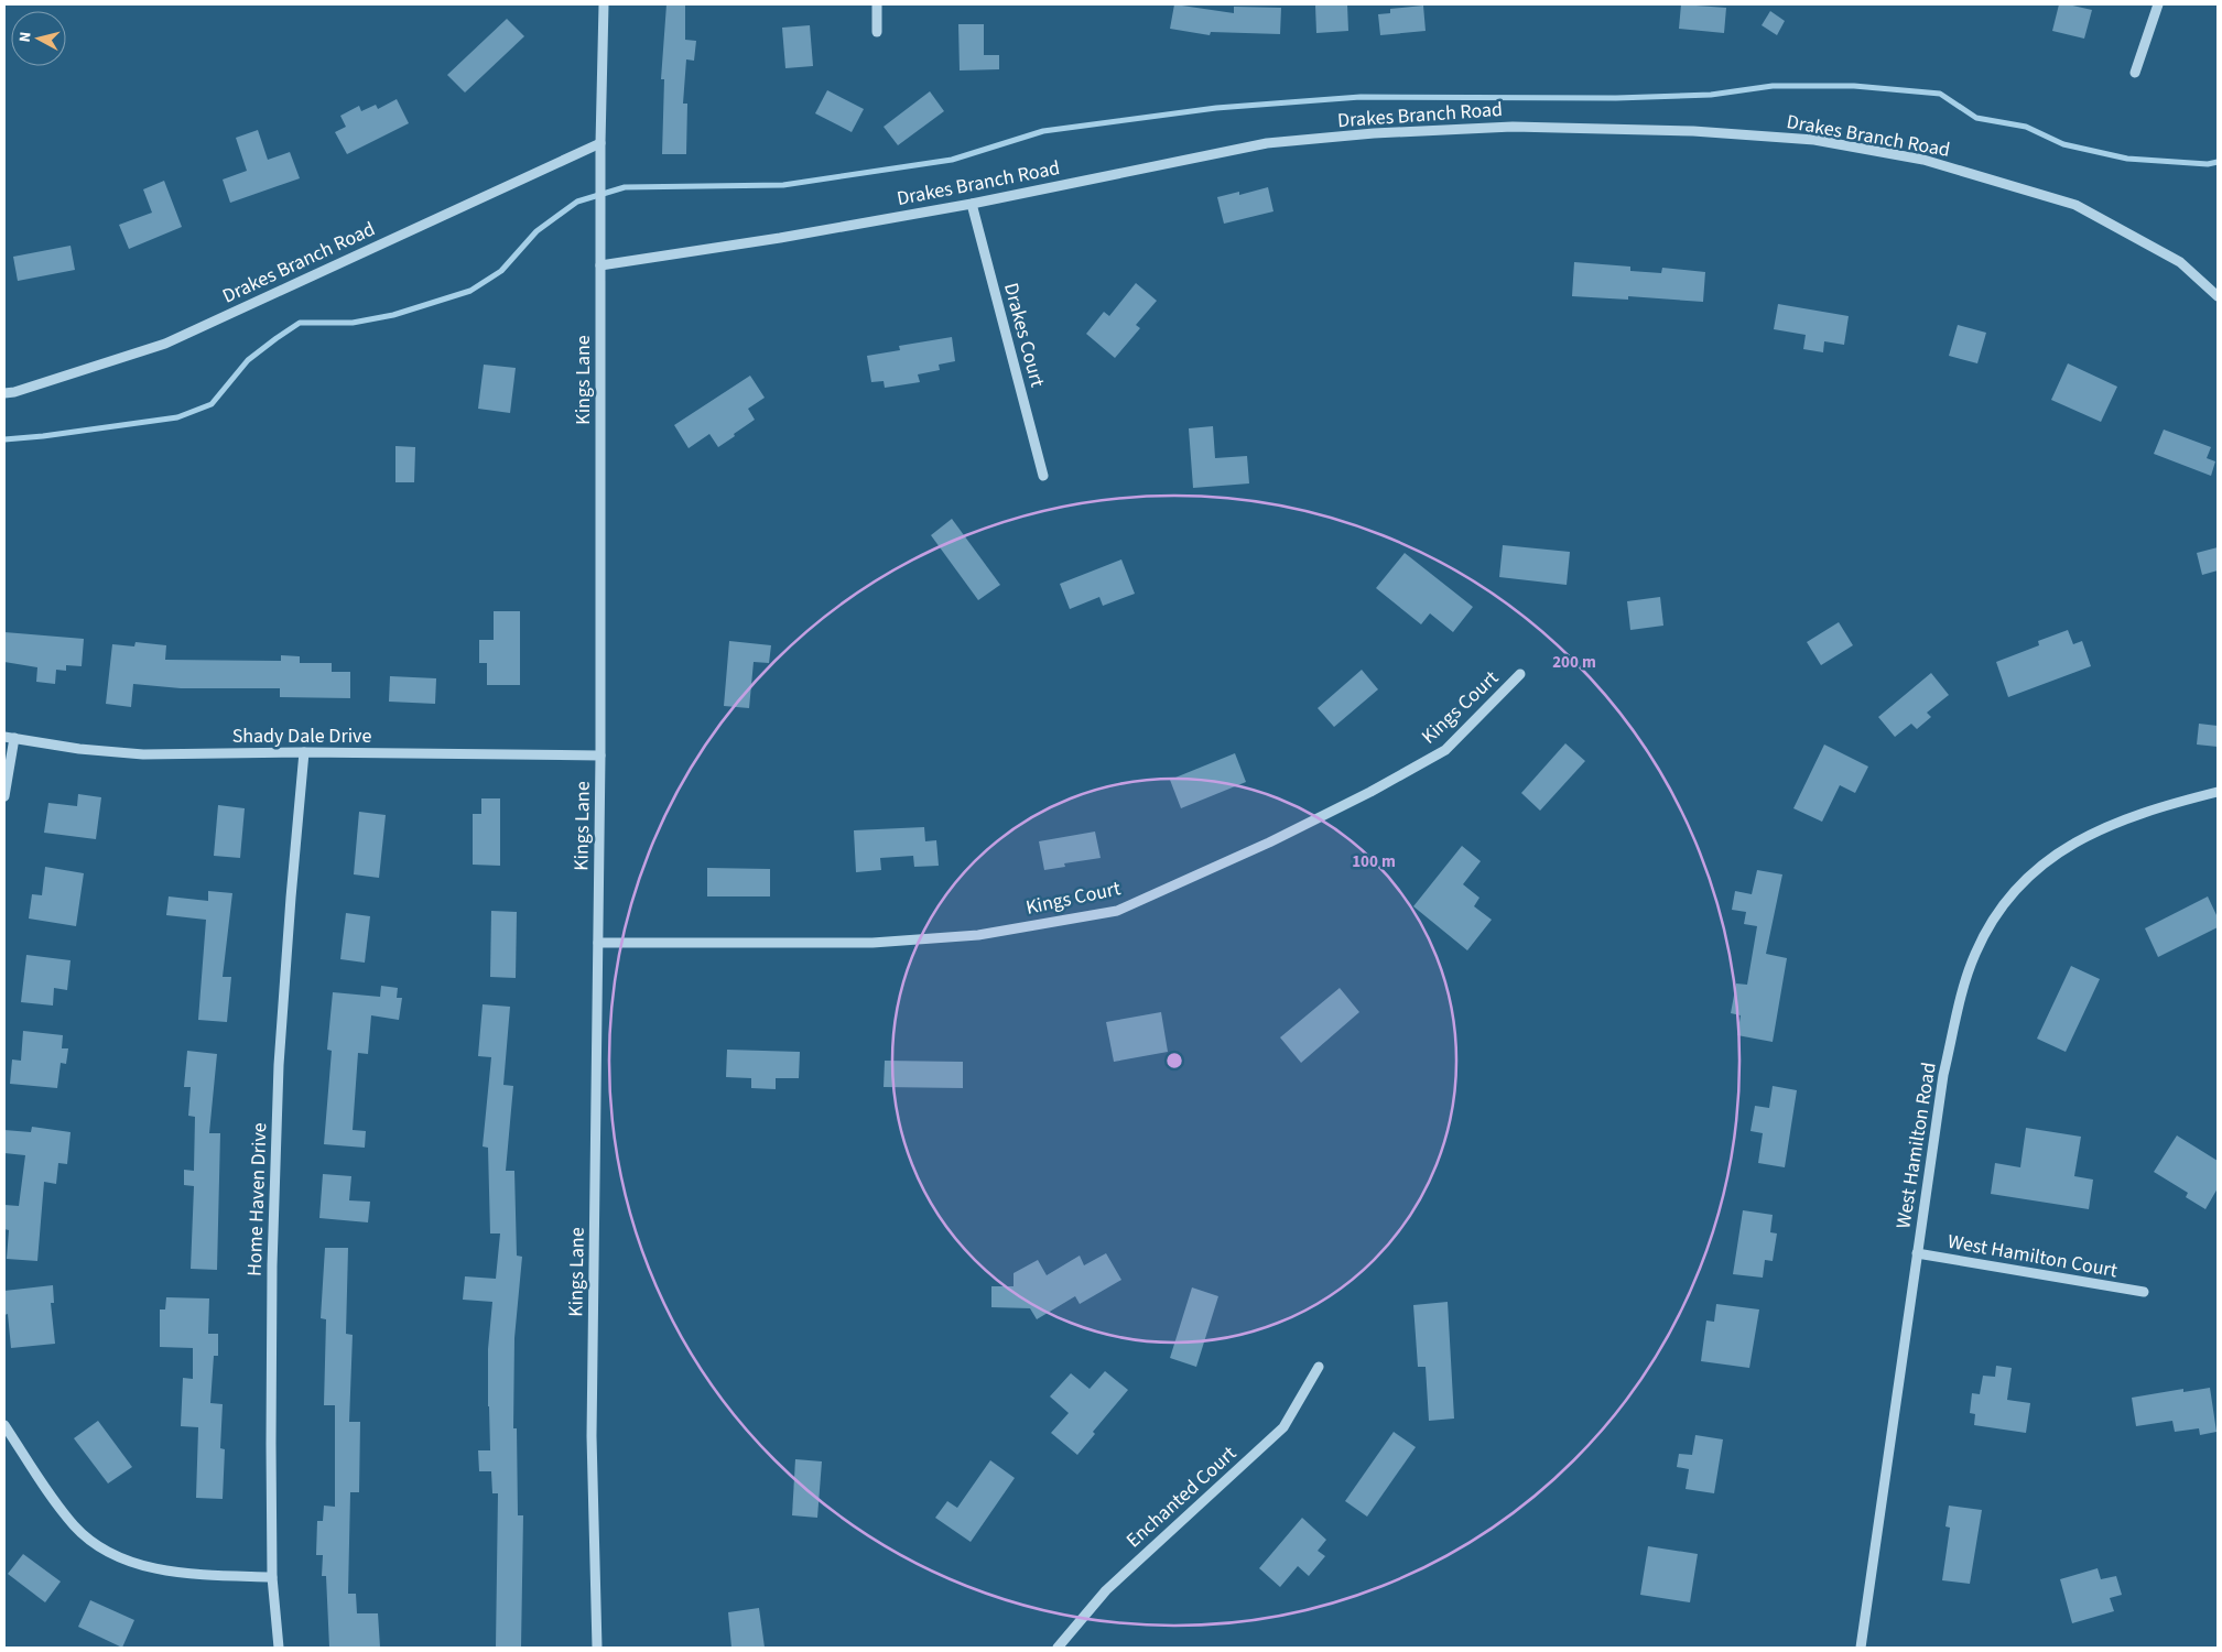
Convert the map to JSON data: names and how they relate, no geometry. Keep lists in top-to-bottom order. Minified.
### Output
{"streets":{"street":["Drakes Branch Road","Drakes Court","Kings Lane","Kings Court","Shady Dale Drive","West Hamilton Road","Home Haven Drive","West Hamilton Court","Enchanted Court"]},"crossings":[["Drakes Branch Road","Drakes Court"],["Drakes Branch Road","Kings Lane"],["Kings Lane","Kings Court"],["Kings Lane","Shady Dale Drive"],["Shady Dale Drive","Home Haven Drive"],["West Hamilton Road","West Hamilton Court"]],"north":"left","rings":["200 m","100 m"]}
